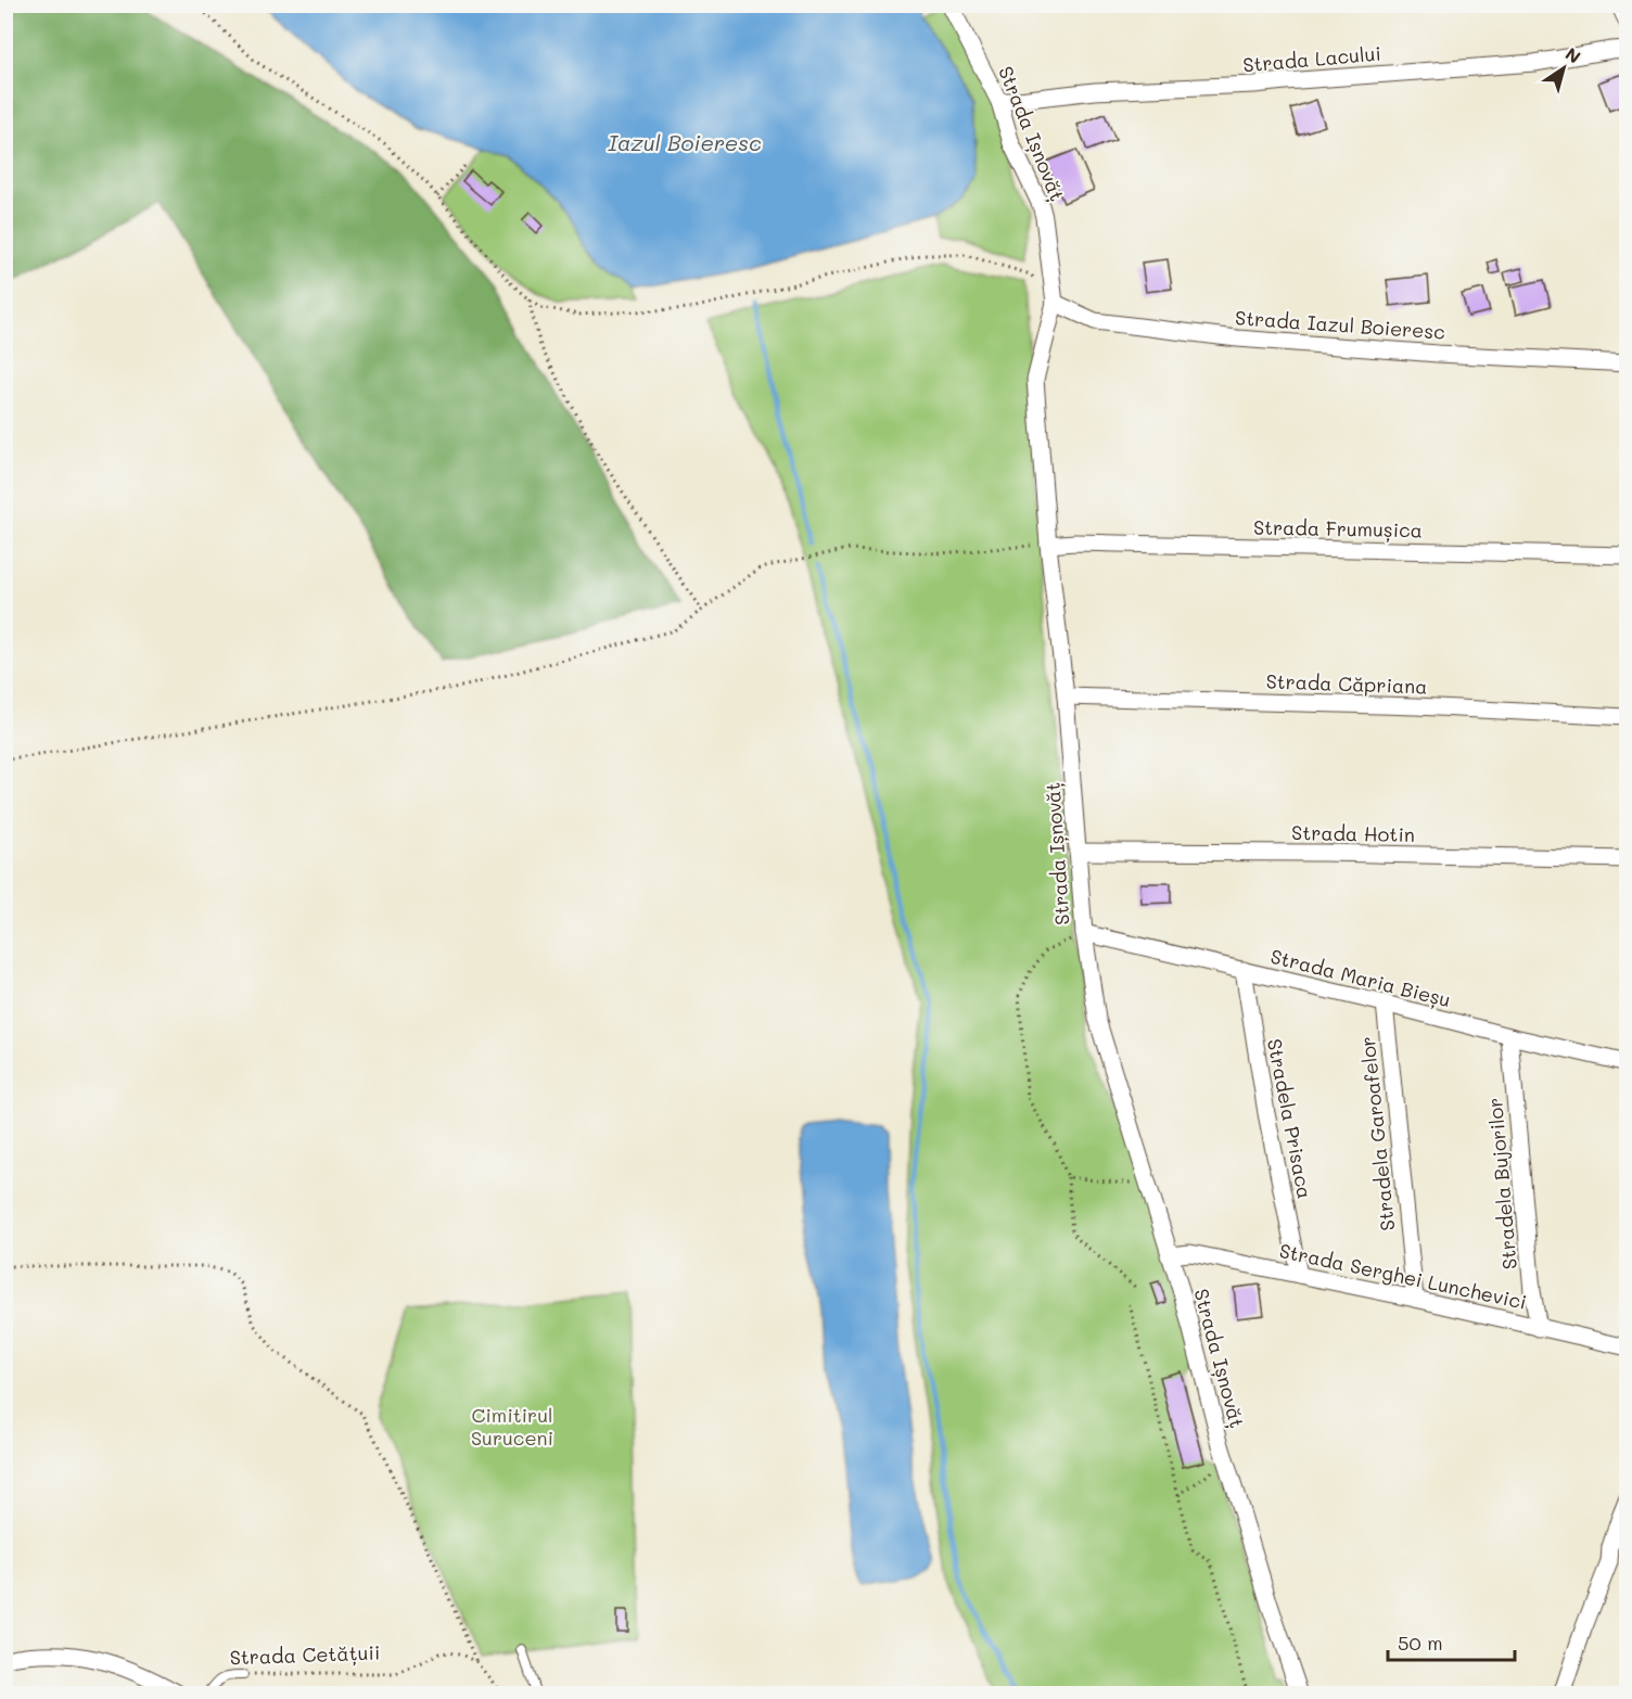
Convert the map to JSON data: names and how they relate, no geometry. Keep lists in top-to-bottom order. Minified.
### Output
{"streets":{"street":["Strada Lacului","Strada Ișnovăț","Strada Iazul Boieresc","Strada Frumușica","Strada Căpriana","Strada Hotin","Strada Maria Bieșu","Stradela Prisaca","Stradela Garoafelor","Stradela Bujorilor","Strada Serghei Lunchevici"],"lane":["Strada Cetățuii"]},"crossings":[["Strada Lacului","Strada Ișnovăț"],["Strada Ișnovăț","Strada Iazul Boieresc"],["Strada Ișnovăț","Strada Frumușica"],["Strada Ișnovăț","Strada Căpriana"],["Strada Ișnovăț","Strada Hotin"],["Strada Ișnovăț","Strada Maria Bieșu"],["Strada Ișnovăț","Strada Serghei Lunchevici"],["Strada Maria Bieșu","Stradela Prisaca"],["Strada Maria Bieșu","Stradela Garoafelor"],["Strada Maria Bieșu","Stradela Bujorilor"],["Stradela Prisaca","Strada Serghei Lunchevici"],["Stradela Garoafelor","Strada Serghei Lunchevici"],["Stradela Bujorilor","Strada Serghei Lunchevici"]],"water":["Iazul Boieresc"],"parks":["Cimitirul Suruceni"],"scale_bar":"50 m","north":"top right"}
